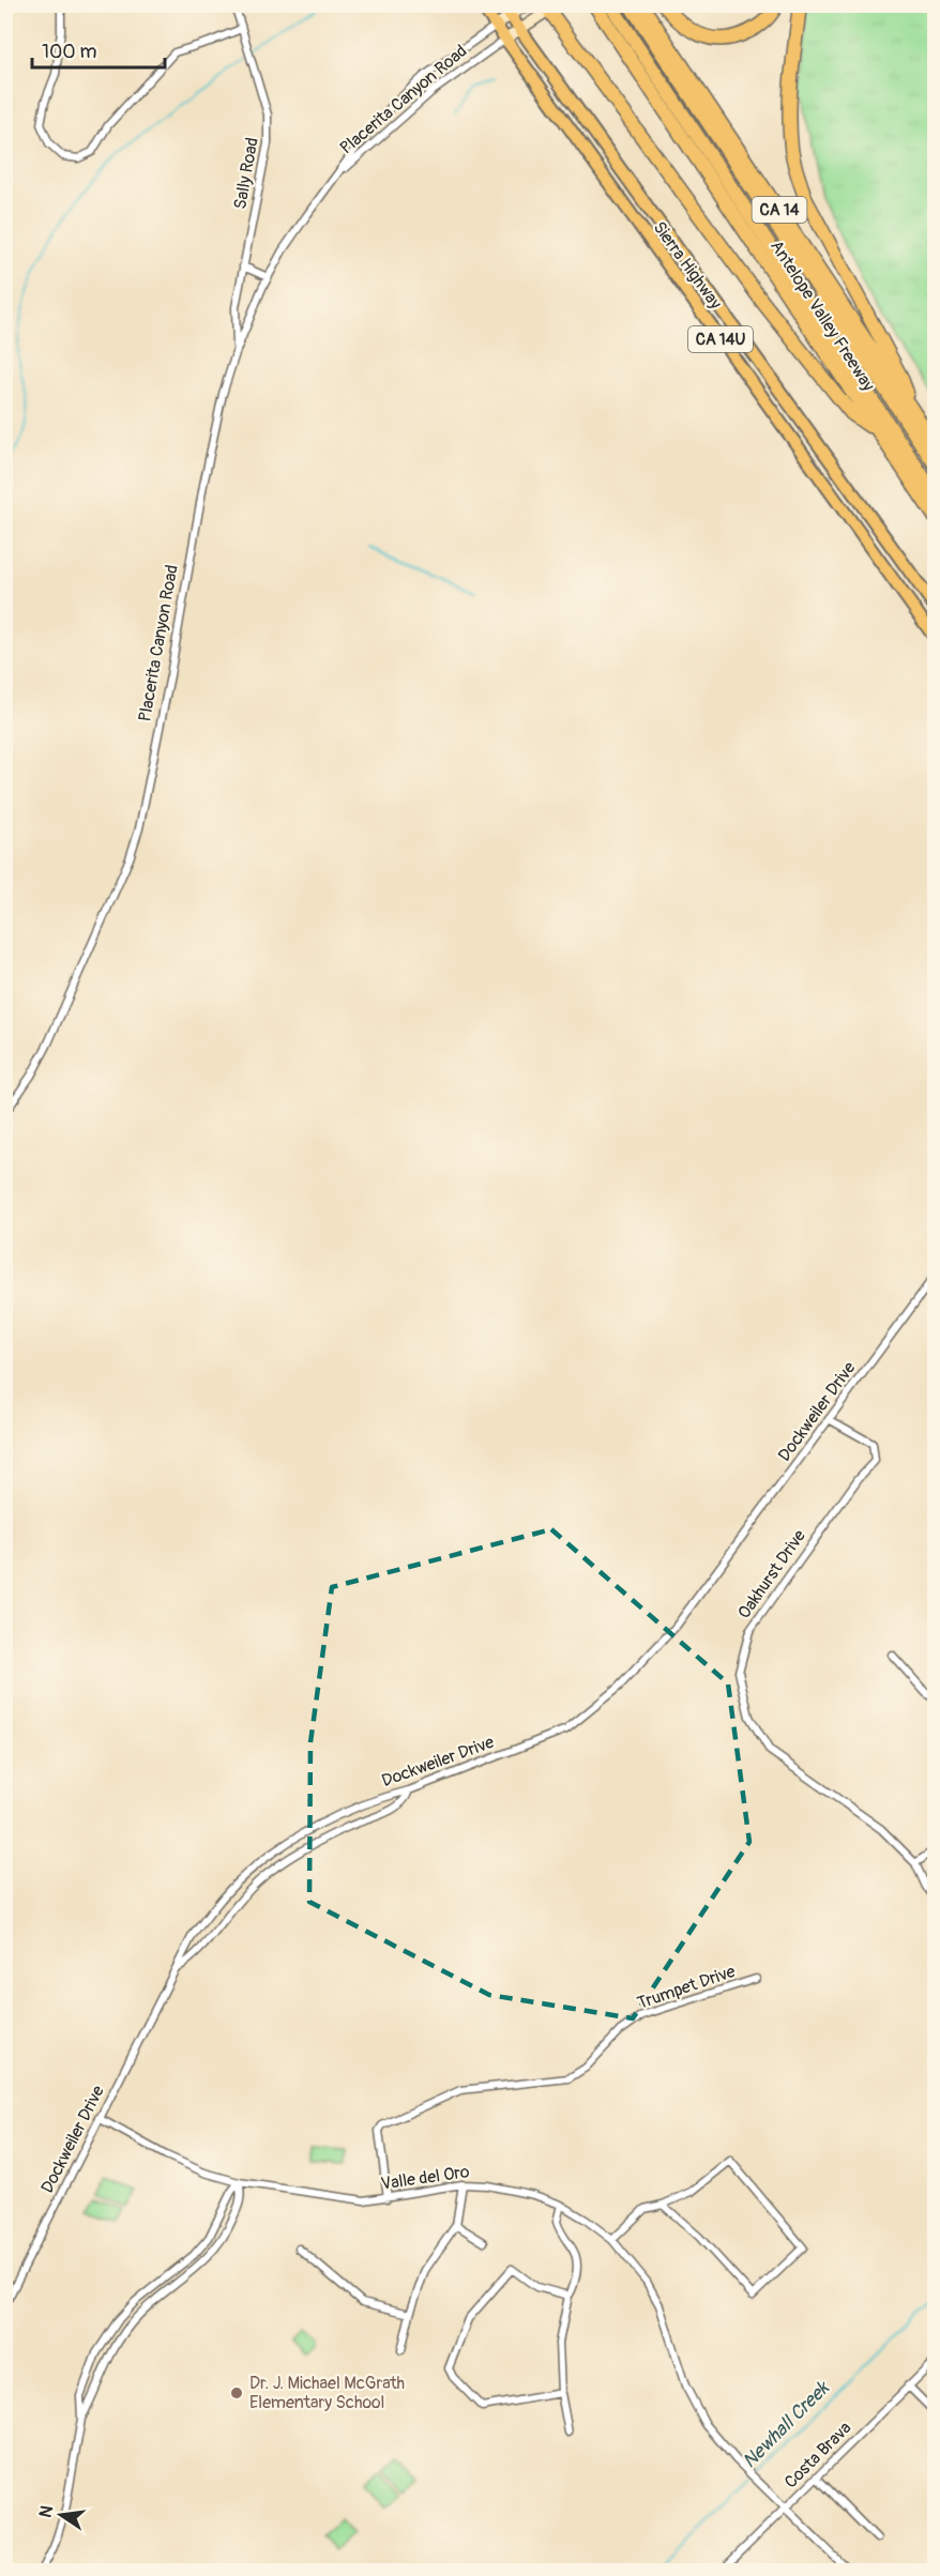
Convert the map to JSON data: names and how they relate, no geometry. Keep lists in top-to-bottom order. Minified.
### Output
{"streets":{"highway":["CA 14","Antelope Valley Freeway"],"main road":["Placerita Canyon Road","Sierra Highway","CA 14U"],"street":["Sally Road","Dockweiler Drive","Oakhurst Drive","Trumpet Drive","Valle del Oro","Costa Brava"]},"crossings":[["Placerita Canyon Road","Sally Road"],["Placerita Canyon Road","Sierra Highway"],["Dockweiler Drive","Oakhurst Drive"],["Dockweiler Drive","Valle del Oro"],["Trumpet Drive","Valle del Oro"],["Valle del Oro","Costa Brava"]],"water":["Newhall Creek"],"places":["Dr. J. Michael McGrath Elementary School"],"scale_bar":"100 m","north":"left"}
